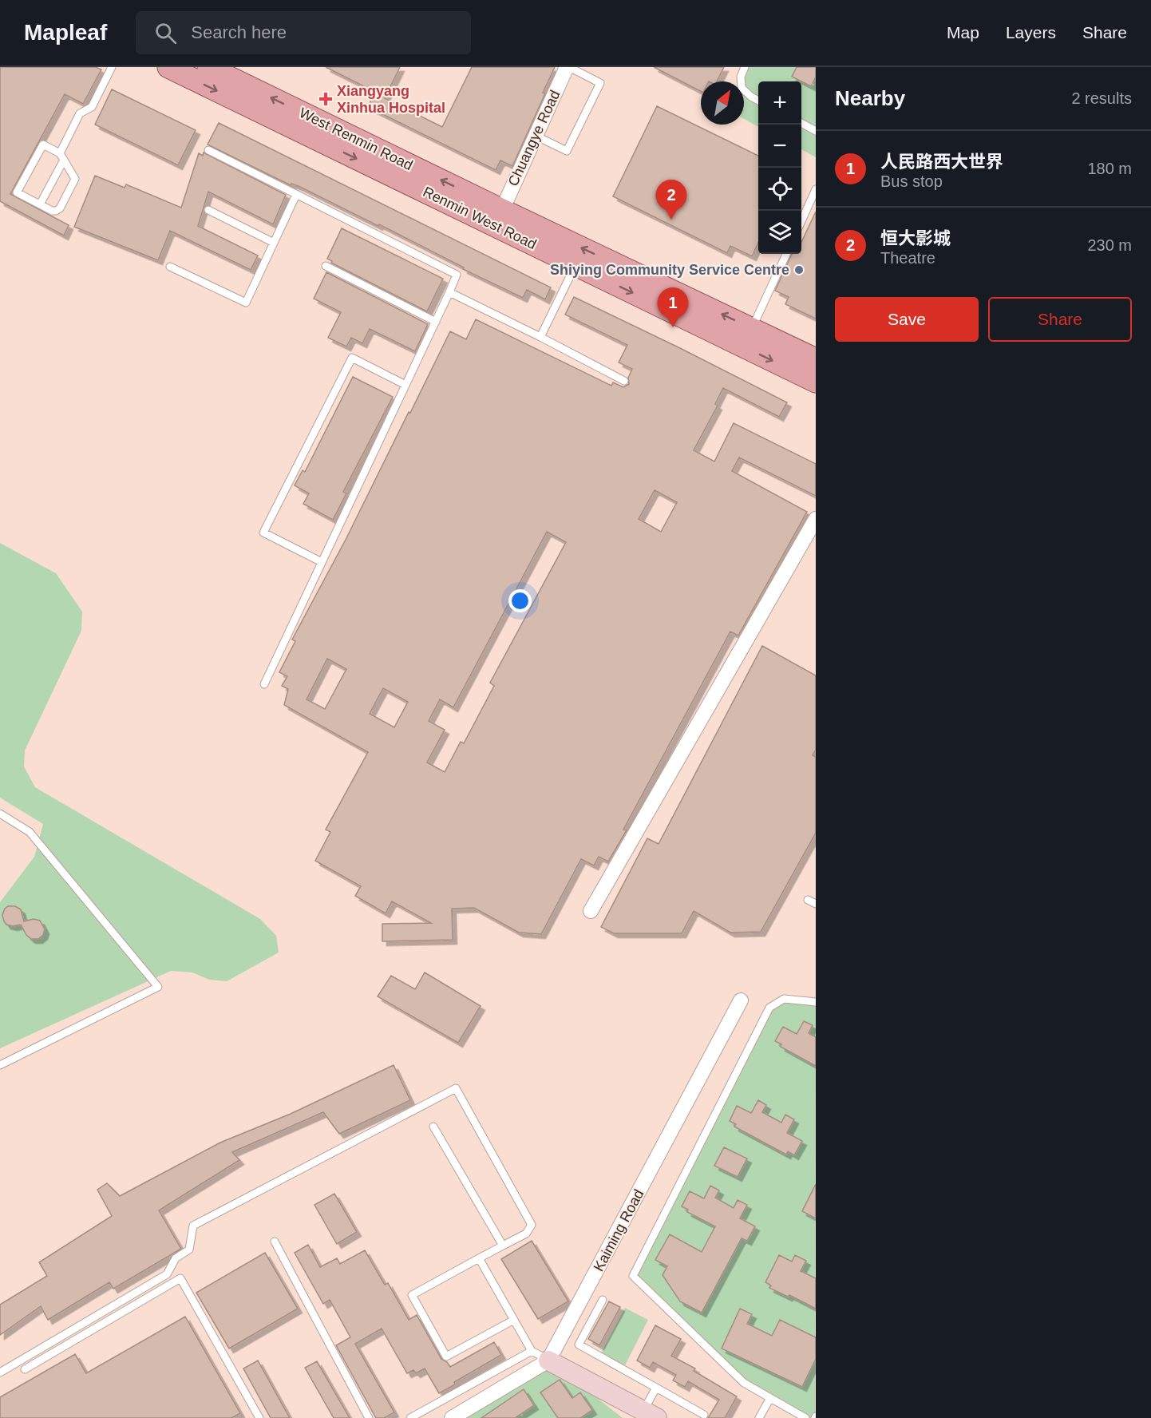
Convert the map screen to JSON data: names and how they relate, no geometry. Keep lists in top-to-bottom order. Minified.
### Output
{"streets":{"main road":["West Renmin Road","Renmin West Road"],"street":["Chuangye Road","Kaiming Road"]},"crossings":[["Chuangye Road","West Renmin Road"]],"one_way":["West Renmin Road","Renmin West Road"],"places":{"health":["Xiangyang Xinhua Hospital"],"other":["Shiying Community Service Centre"]},"north":"top right","page":{"header":"Mapleaf","search":"Search here","nav":["Map","Layers","Share"],"heading":["Nearby","2 results"],"map_buttons":["+","−"],"list":[{"mark":"1","name":"人民路西大世界","note":"Bus stop","value":"180 m"},{"mark":"2","name":"恒大影城","note":"Theatre","value":"230 m"}],"pins":["2","1"],"buttons":["Save","Share"]}}
